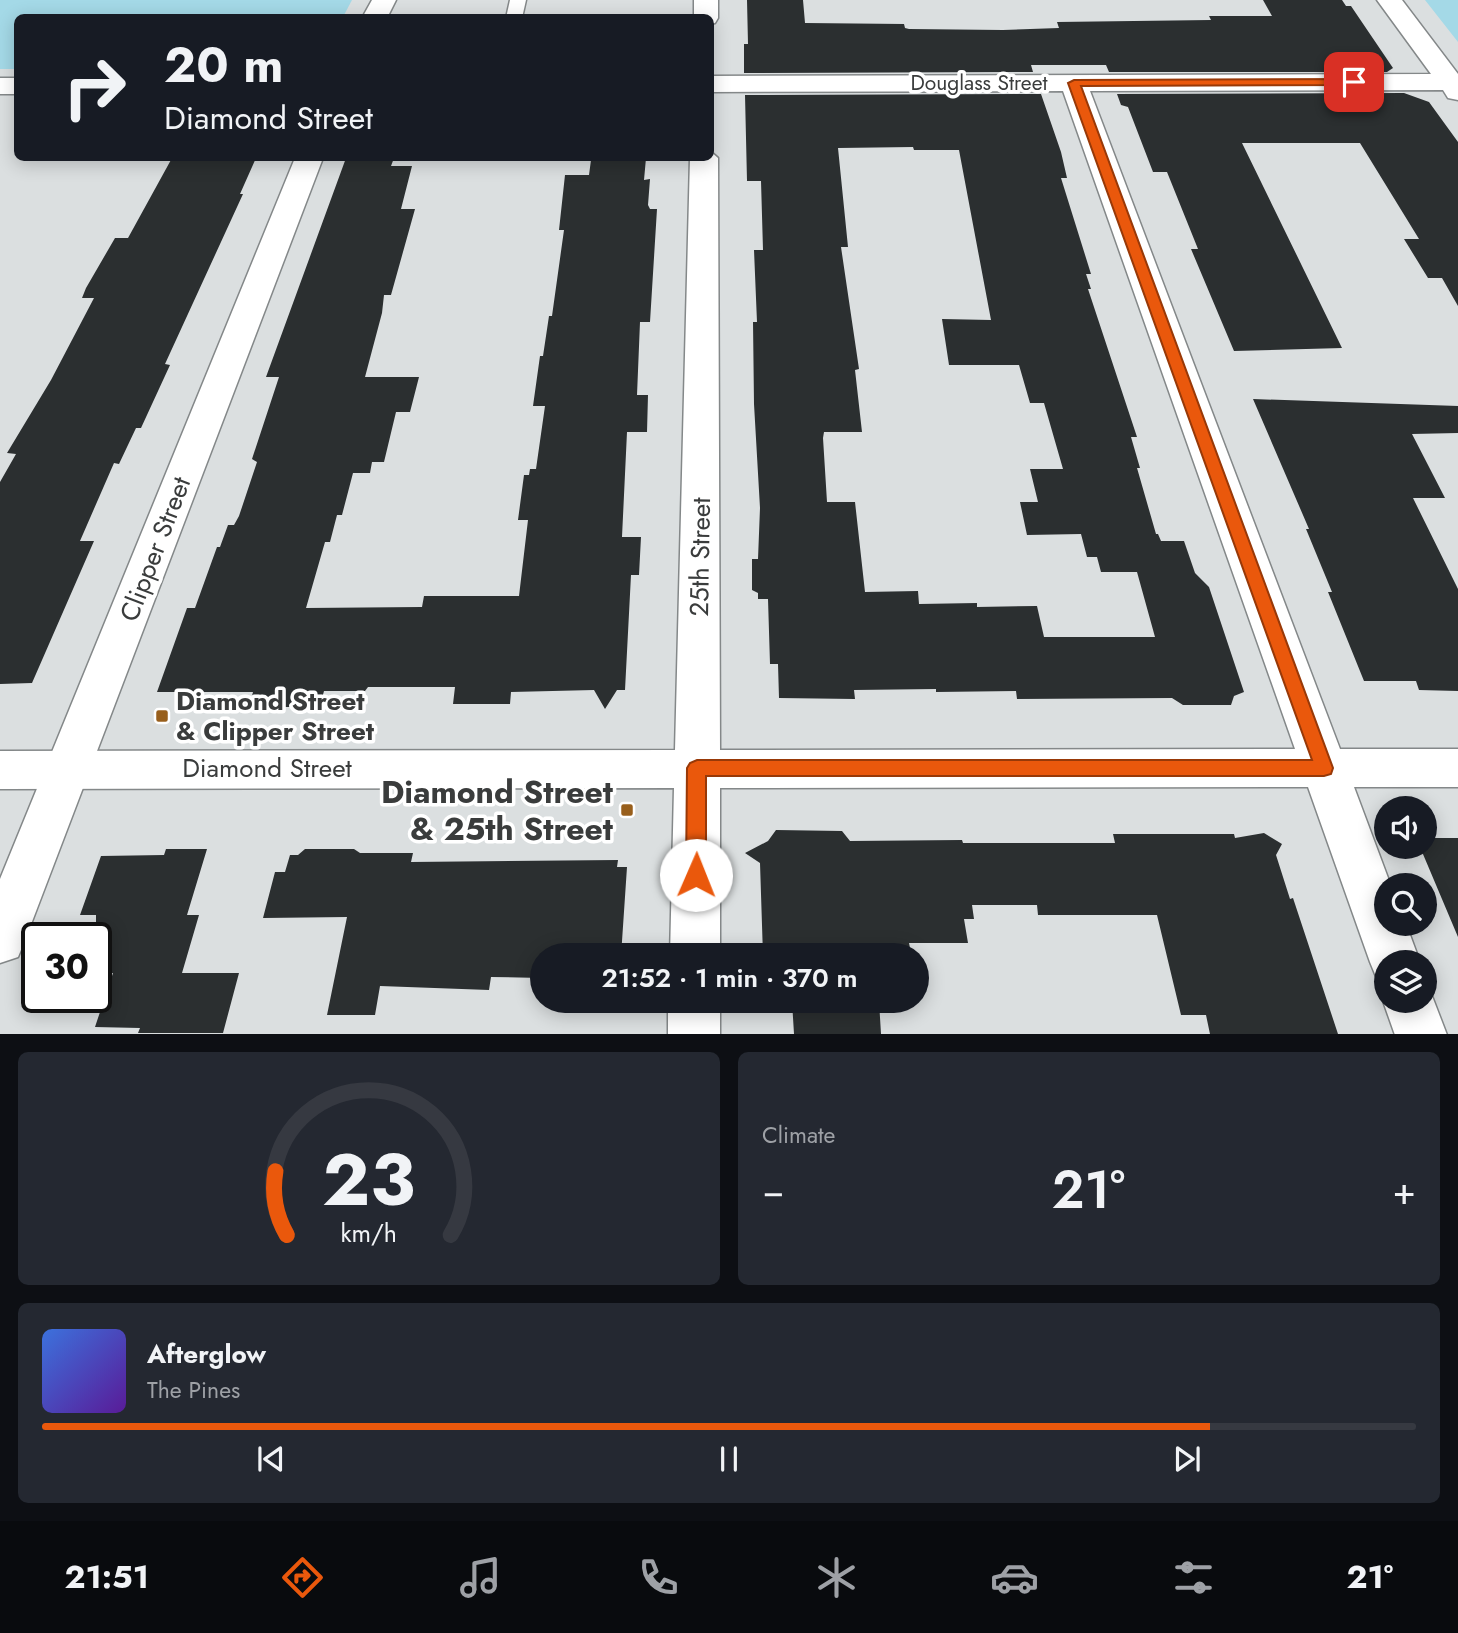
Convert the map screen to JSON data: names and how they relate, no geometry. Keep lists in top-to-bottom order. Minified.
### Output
{"streets":{"street":["Douglass Street","Clipper Street","25th Street","Diamond Street"]},"crossings":[["Clipper Street","Diamond Street"],["25th Street","Diamond Street"]],"places":{"transit":["Diamond Street & Clipper Street","Diamond Street & 25th Street"]},"page":{"turn":["20 m","Diamond Street"],"limit":"30","trip":"21:52 · 1 min · 370 m","tile":"Climate","heat":["−","21°","+"],"song":["Afterglow","The Pines"],"tabs":["21:51","21°"],"gauge":["23","km/h"]}}
